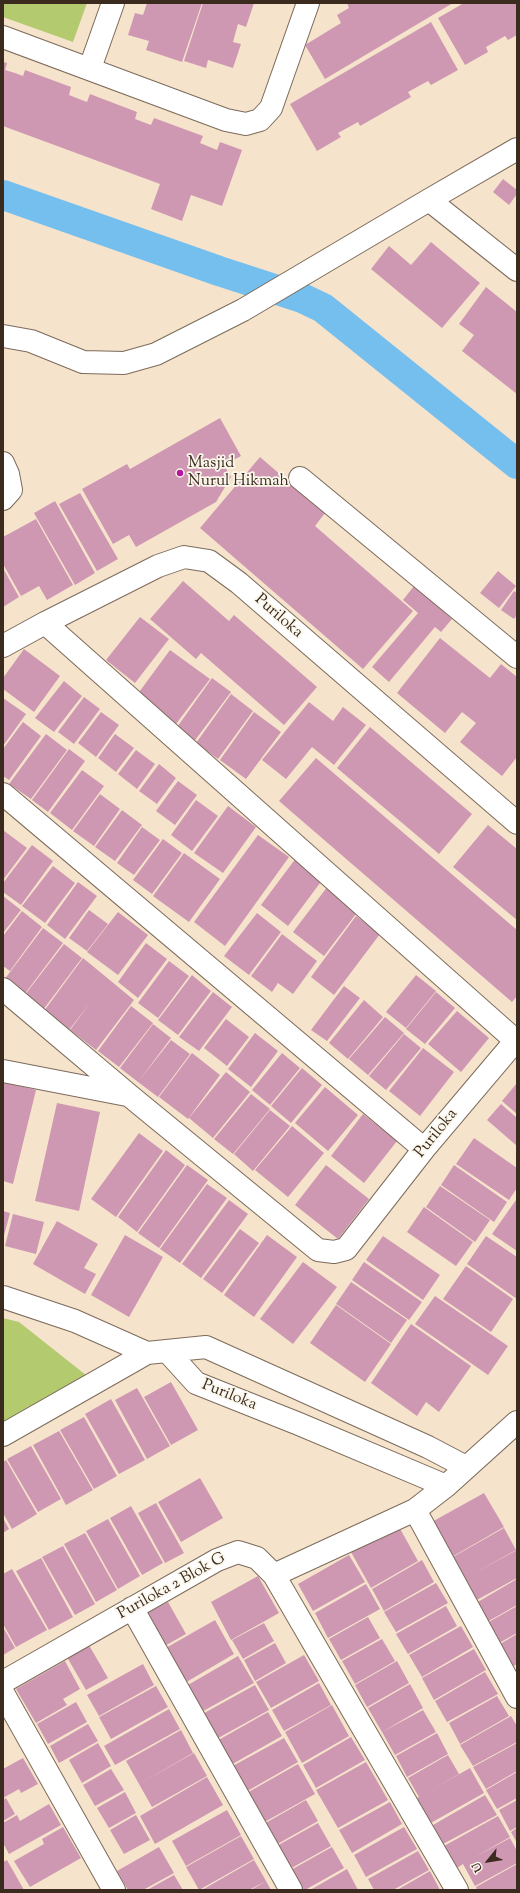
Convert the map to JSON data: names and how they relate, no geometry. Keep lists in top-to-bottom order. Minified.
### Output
{"streets":{"street":["Puriloka","Puriloka 2 Blok G"]},"places":["Masjid Nurul Hikmah"],"north":"bottom left"}
